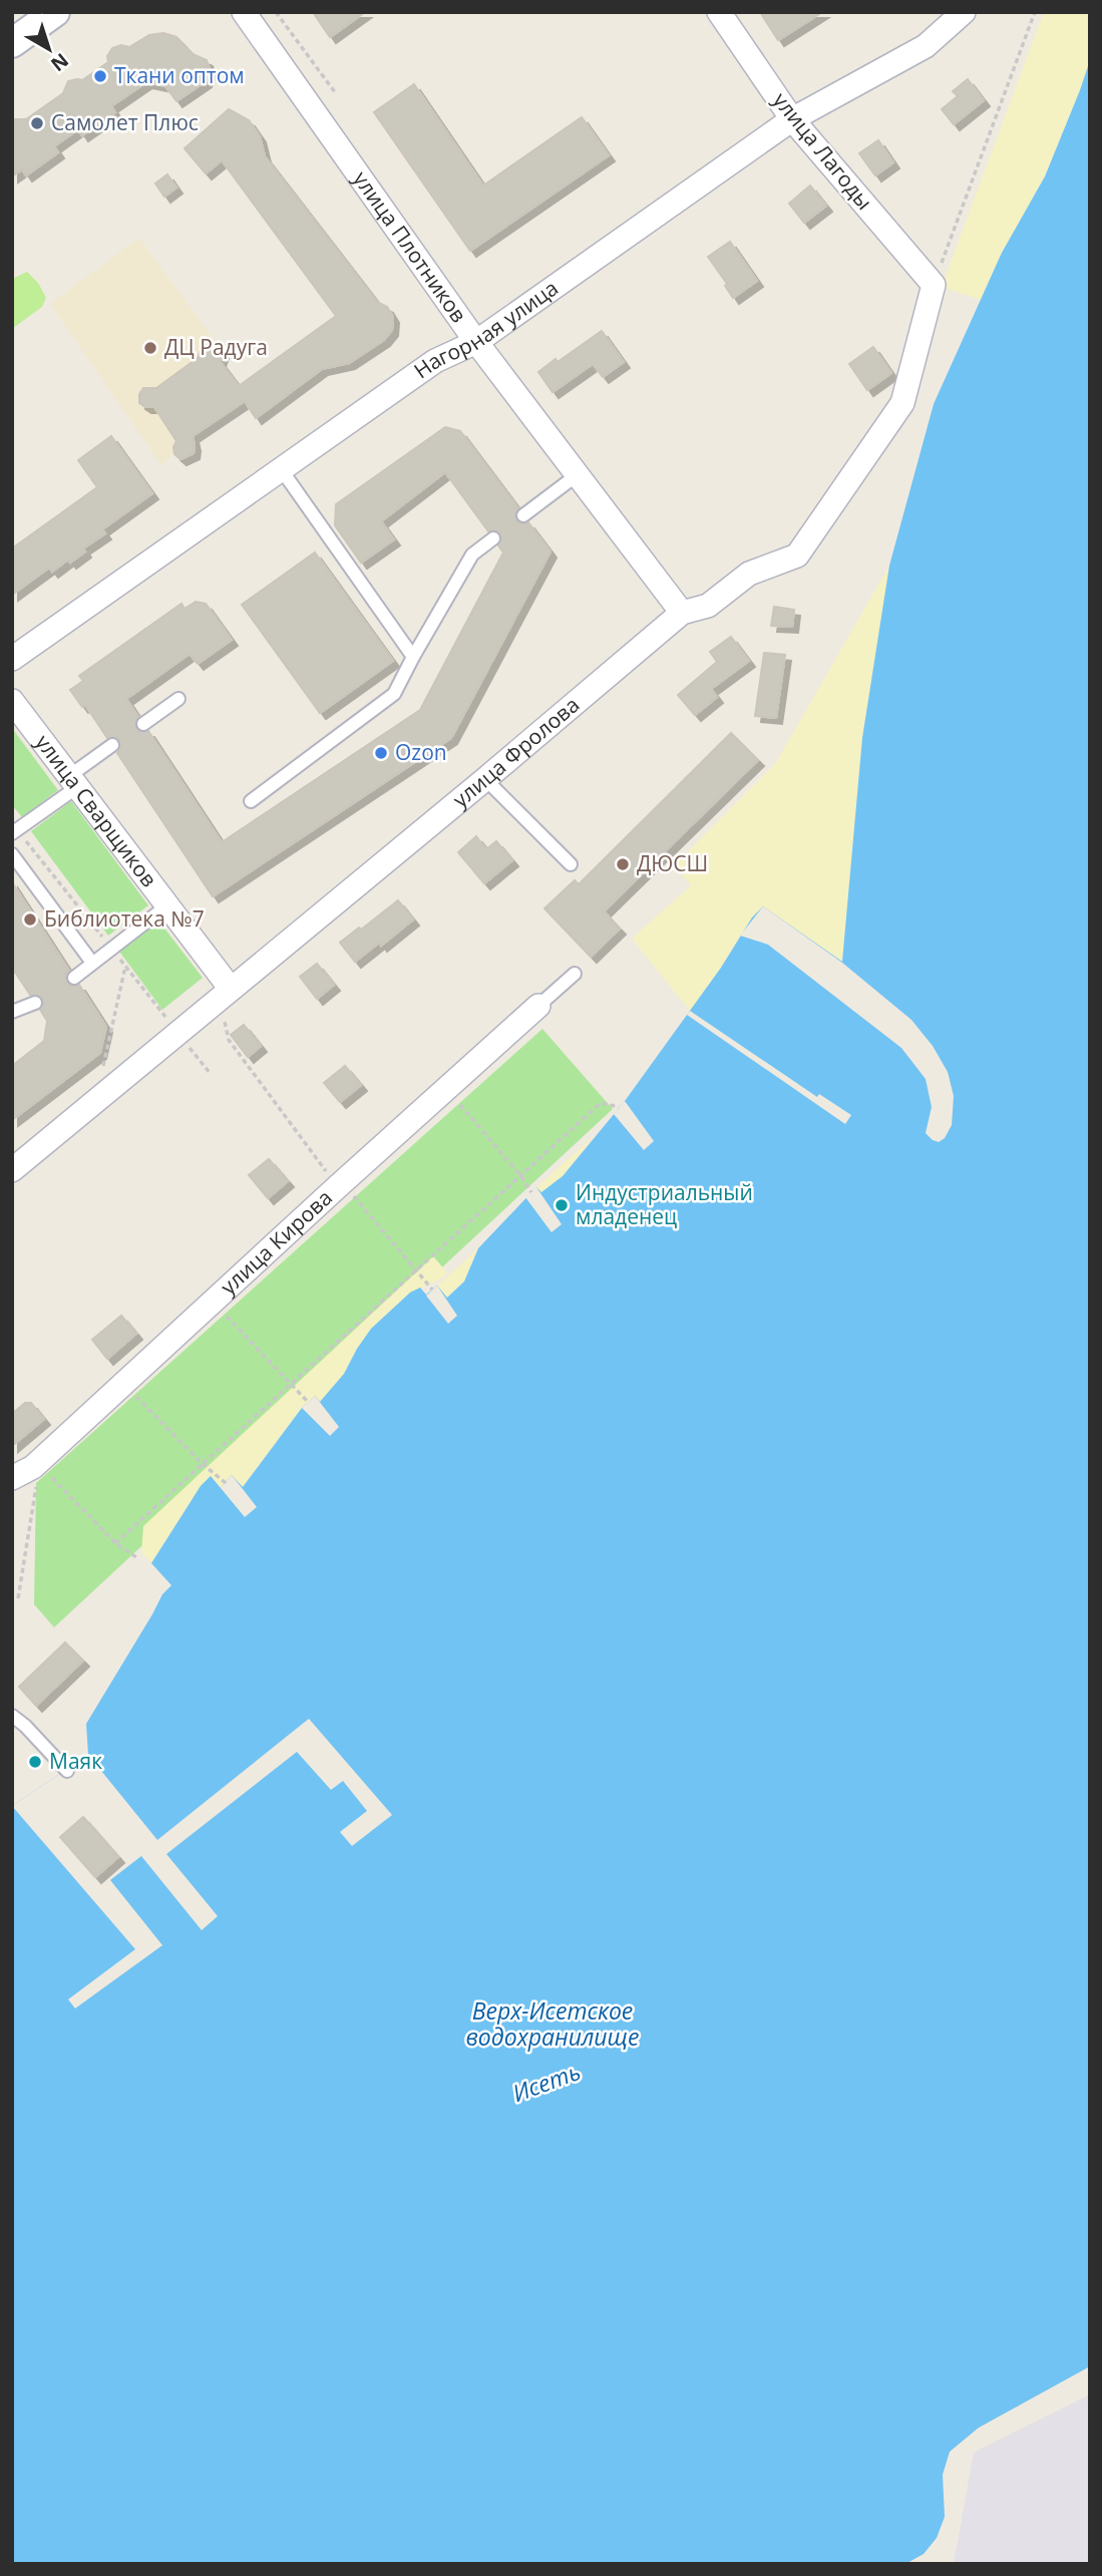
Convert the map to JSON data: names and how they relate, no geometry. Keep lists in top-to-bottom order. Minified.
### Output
{"streets":{"street":["улица Лагоды","улица Плотников","Нагорная улица","улица Фролова","улица Сварщиков","улица Кирова"]},"crossings":[["улица Лагоды","Нагорная улица"],["улица Лагоды","улица Фролова"],["улица Плотников","Нагорная улица"],["улица Плотников","улица Фролова"],["улица Фролова","улица Сварщиков"]],"water":["Верх-Исетское водохранилище","Исеть"],"places":["Ткани оптом","Самолет Плюс","ДЦ Радуга","Ozon","ДЮСШ","Библиотека №7","Индустриальный младенец","Маяк"],"north":"bottom right"}
